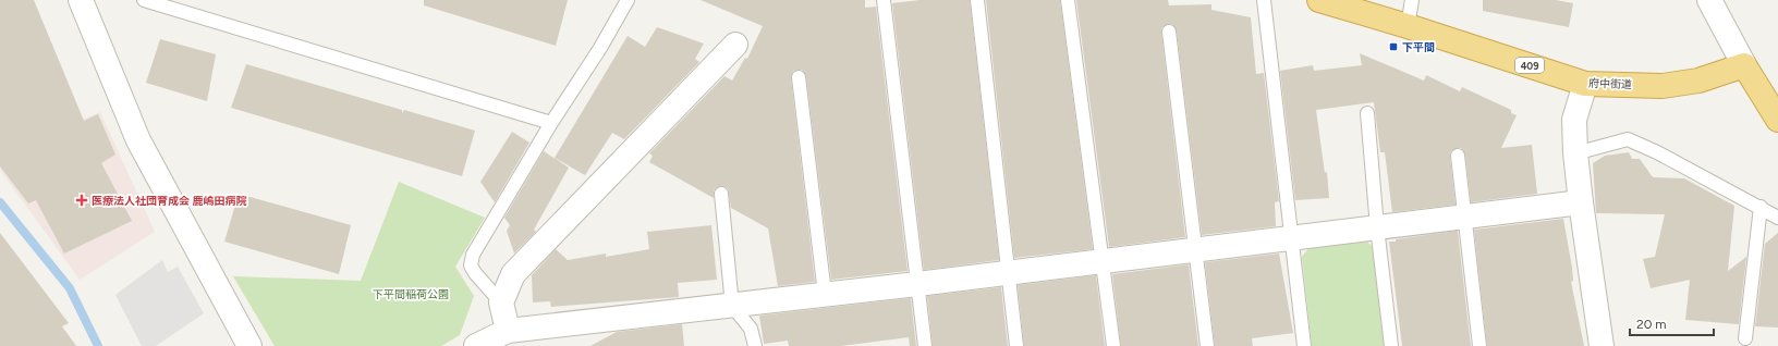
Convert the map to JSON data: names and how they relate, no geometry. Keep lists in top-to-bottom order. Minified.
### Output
{"streets":{"highway":["409","府中街道"]},"parks":["下平間稲荷公園"],"places":{"transit":["下平間"],"health":["医療法人社団育成会 鹿嶋田病院"]},"scale_bar":"20 m"}
